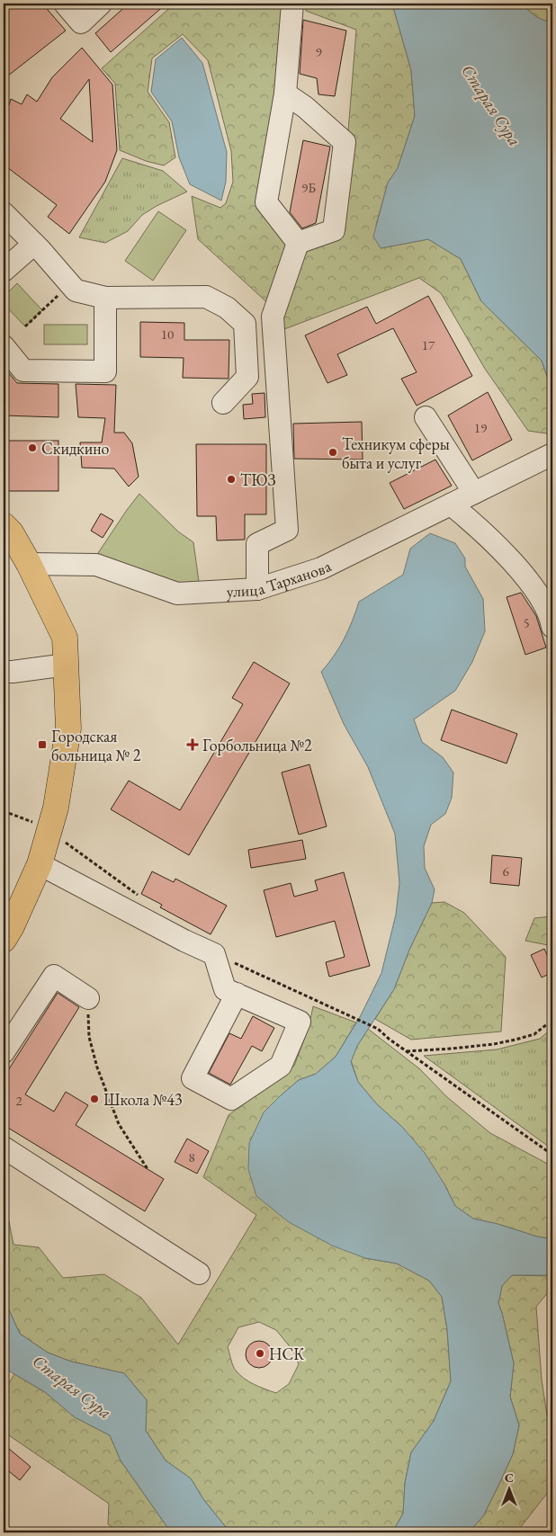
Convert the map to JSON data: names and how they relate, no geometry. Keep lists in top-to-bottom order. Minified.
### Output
{"streets":{"street":["улица Тарханова"]},"water":["Старая Сура"],"places":{"other":["Скидкино","Техникум сферы быта и услуг","ТЮЗ","Школа №43","НСК"],"transit":["Городская больница № 2"],"health":["Горбольница №2"]},"house_numbers":["9","9Б","10","17","19","5","6","2","8"],"north":"top"}
